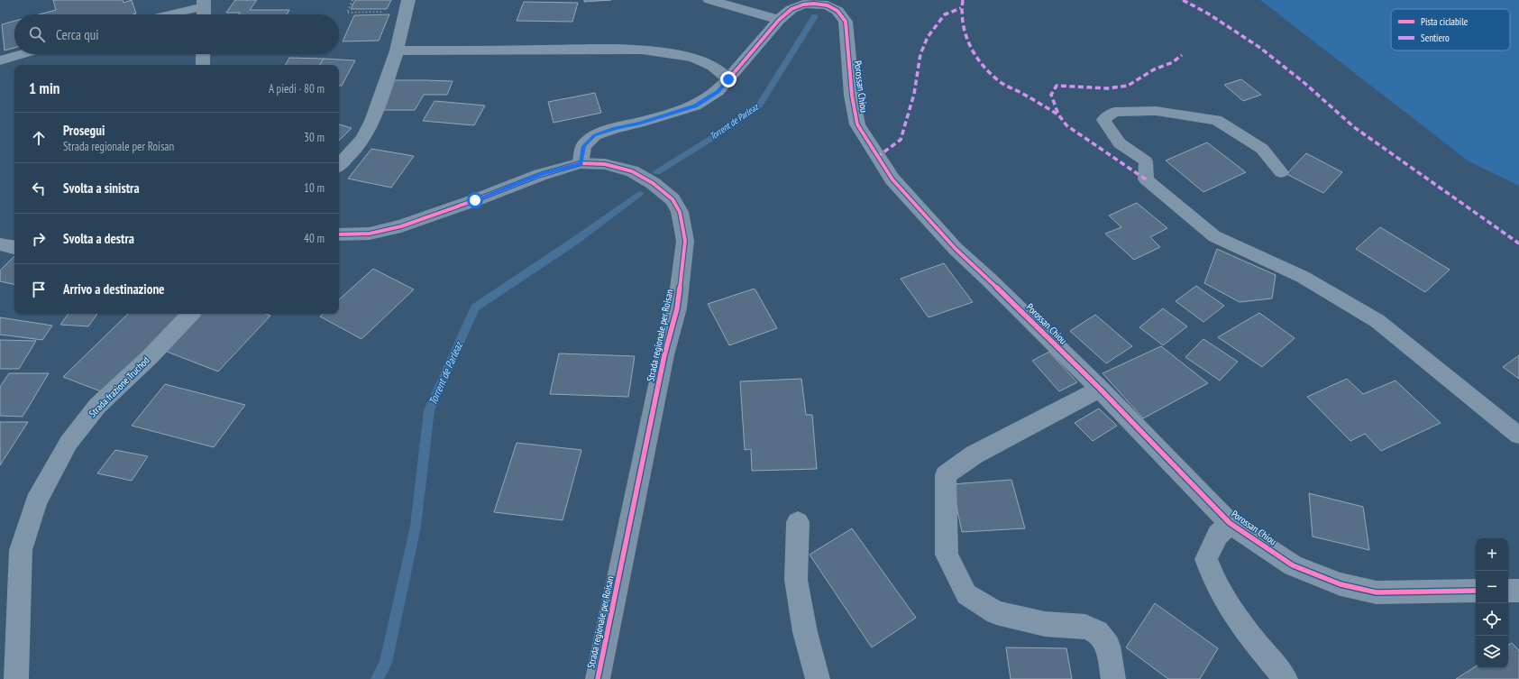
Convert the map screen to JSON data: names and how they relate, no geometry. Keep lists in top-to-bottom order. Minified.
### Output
{"streets":{"main road":["Strada regionale per Roisan"],"street":["Porossan Chiou","Strada frazione Truchod"]},"crossings":[["Porossan Chiou","Strada regionale per Roisan"]],"water":["Torrent de Parleaz"],"legend":["Pista ciclabile","Sentiero"],"page":{"search":"Cerca qui","heading":["1 min","A piedi · 80 m"],"list":[["Prosegui","Strada regionale per Roisan","30 m"],["Svolta a sinistra","10 m"],["Svolta a destra","40 m"],"Arrivo a destinazione"],"map_buttons":["+","−"]}}
